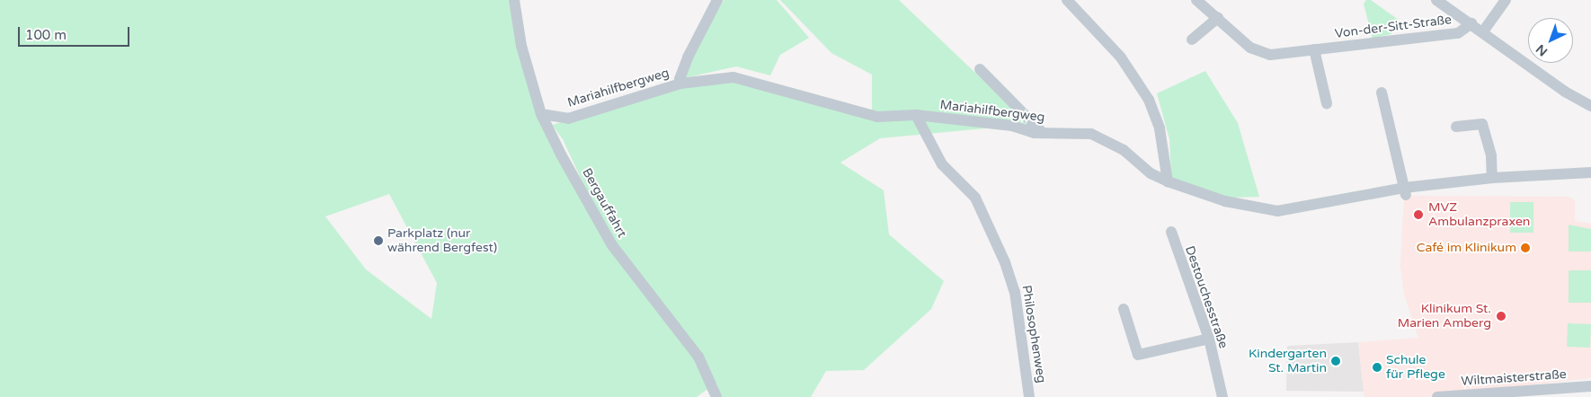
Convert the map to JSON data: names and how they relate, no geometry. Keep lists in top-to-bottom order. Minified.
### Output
{"streets":{"street":["Von-der-Sitt-Straße","Mariahilfbergweg","Bergauffahrt","Destouchesstraße","Philosophenweg","Wiltmaisterstraße"]},"crossings":[["Mariahilfbergweg","Bergauffahrt"],["Mariahilfbergweg","Philosophenweg"]],"places":["MVZ Ambulanzpraxen","Parkplatz (nur während Bergfest)","Café im Klinikum","Klinikum St. Marien Amberg","Kindergarten St. Martin","Schule für Pflege"],"scale_bar":"100 m","north":"bottom left"}
